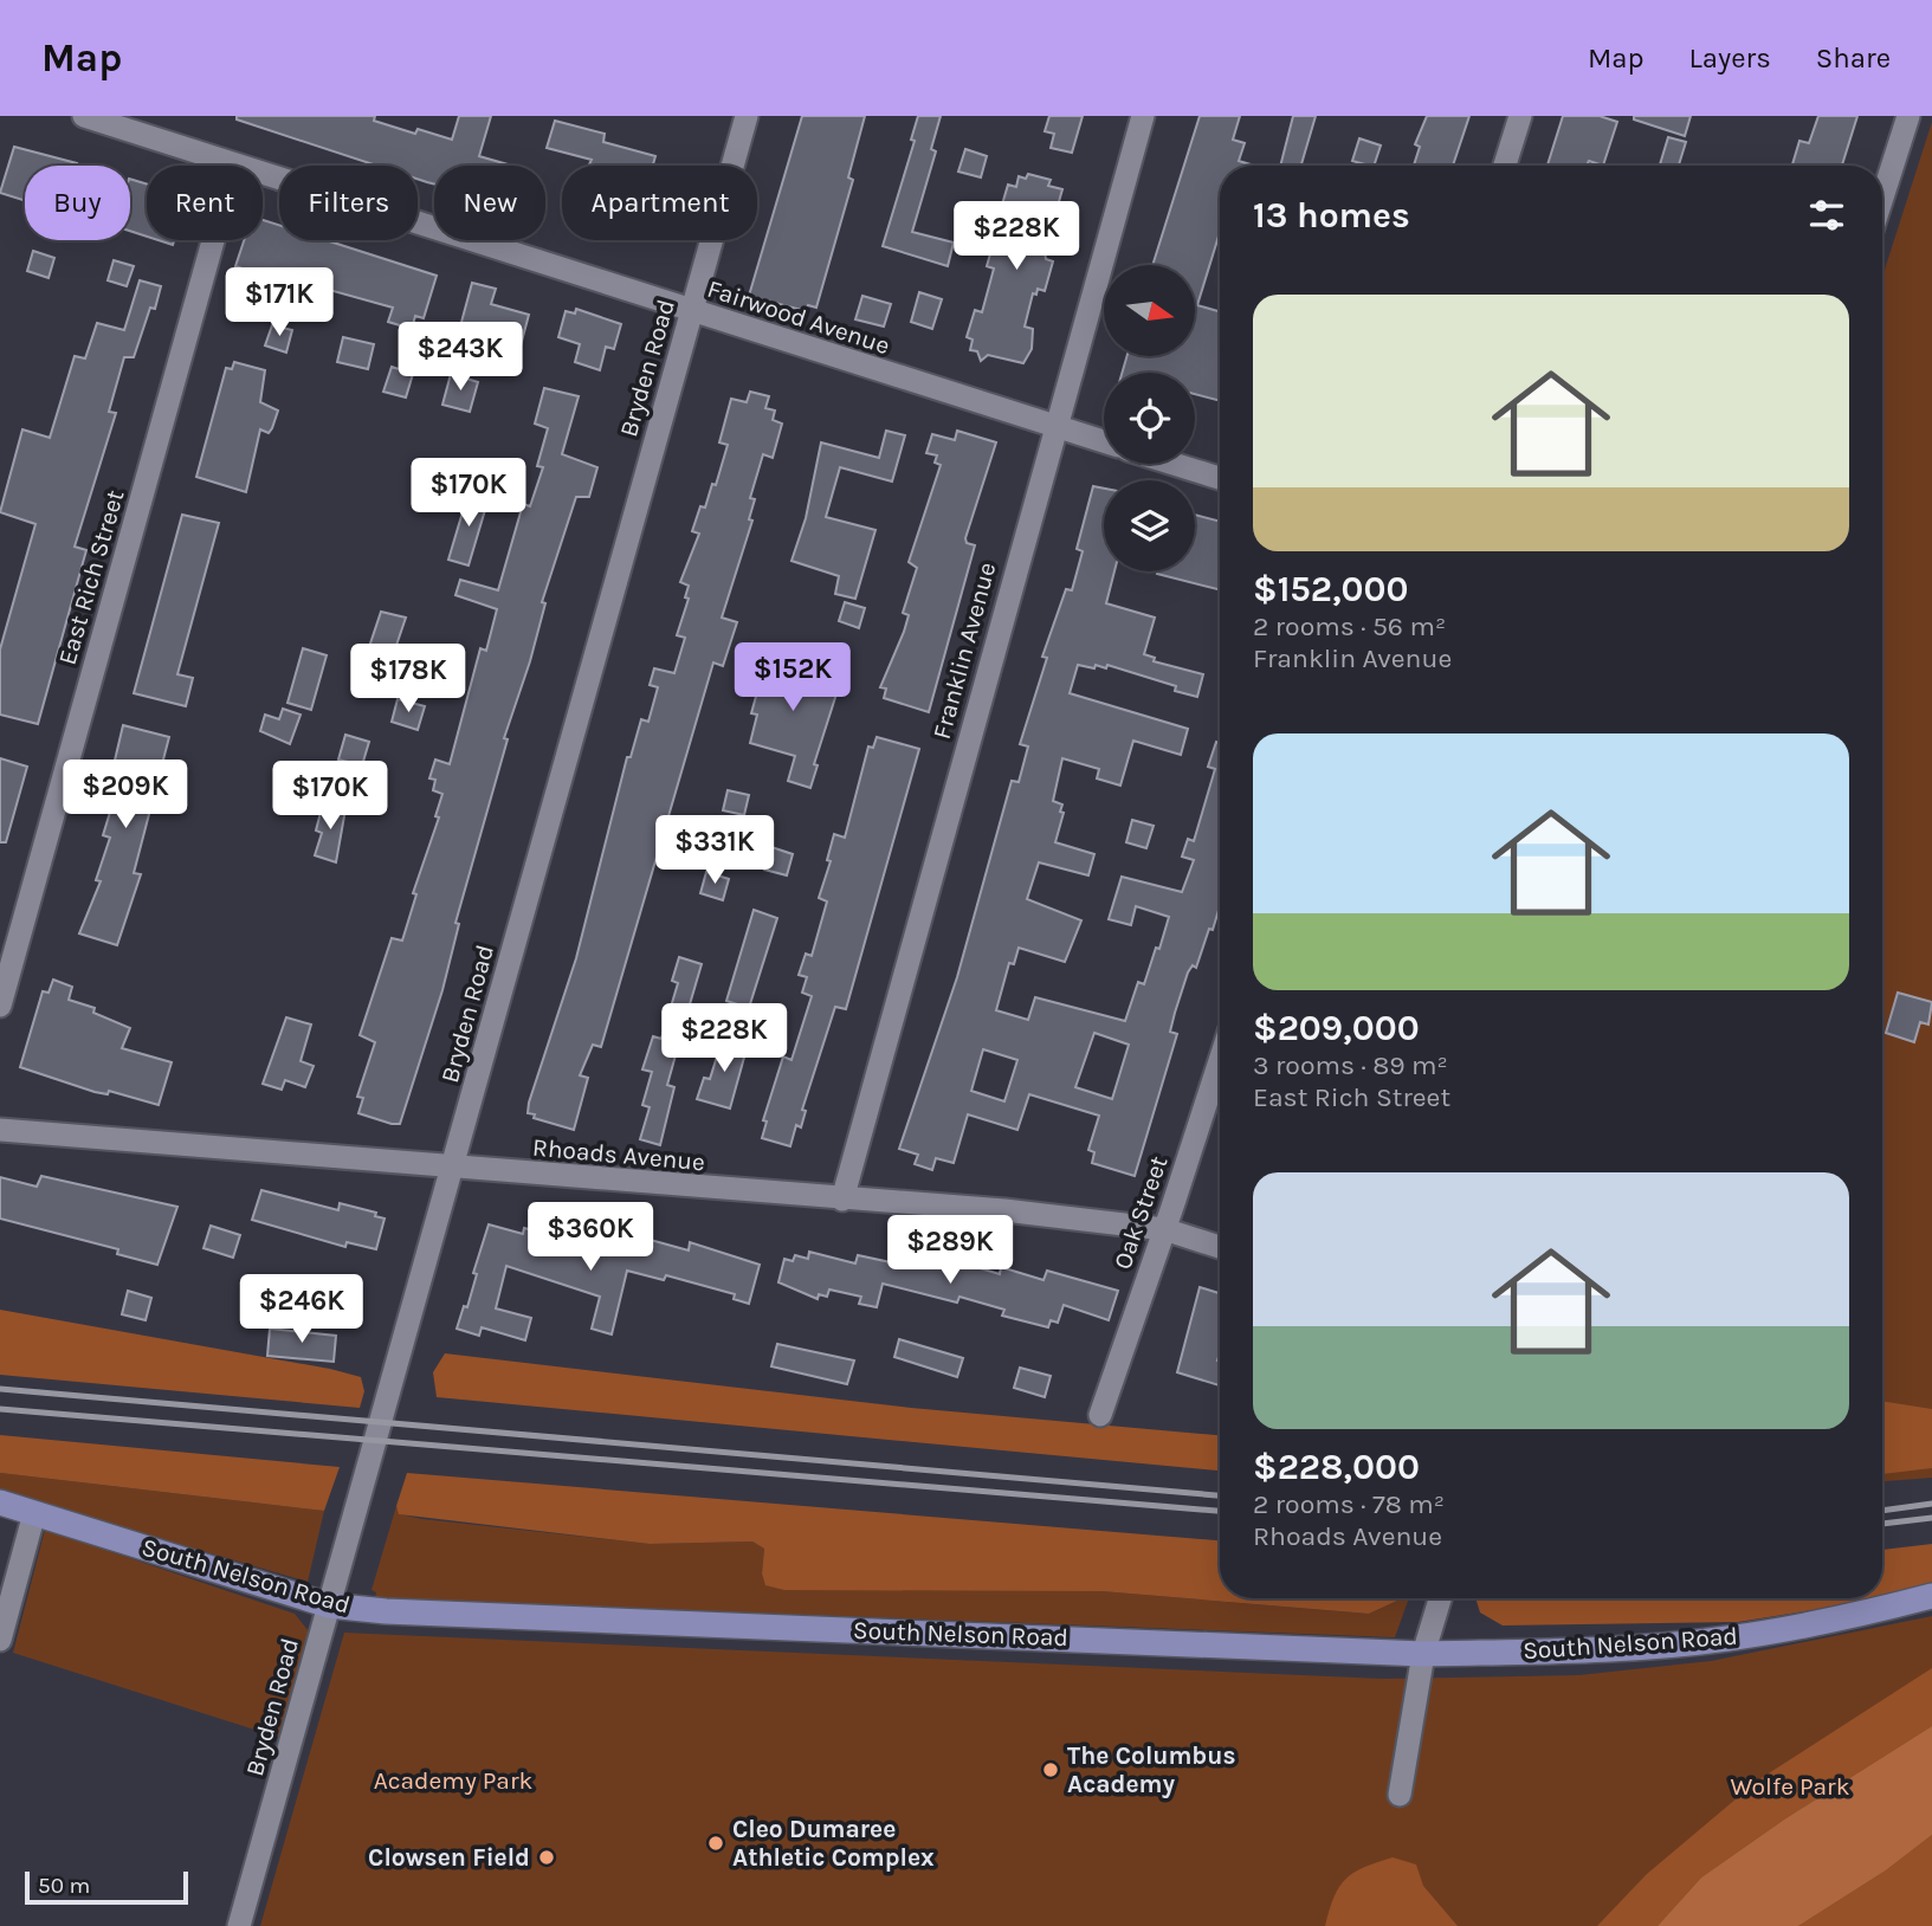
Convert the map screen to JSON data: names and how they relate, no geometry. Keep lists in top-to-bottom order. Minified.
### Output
{"streets":{"main road":["South Nelson Road"],"street":["Fairwood Avenue","Bryden Road","East Rich Street","Franklin Avenue","Rhoads Avenue","Oak Street"]},"crossings":[["Fairwood Avenue","Bryden Road"],["Fairwood Avenue","East Rich Street"],["Fairwood Avenue","Franklin Avenue"],["Bryden Road","Rhoads Avenue"],["Bryden Road","South Nelson Road"],["Franklin Avenue","Rhoads Avenue"],["Rhoads Avenue","Oak Street"]],"parks":["Academy Park","Wolfe Park"],"places":["The Columbus Academy","Cleo Dumaree Athletic Complex","Clowsen Field"],"scale_bar":"50 m","north":"right","page":{"header":"Map","nav":["Map","Layers","Share"],"chip":["Buy","Rent","Filters","New","Apartment"],"heading":"13 homes","price":["$228K","$171K","$243K","$170K","$152K","$178K","$209K","$170K","$331K","$228K","$360K","$289K","$246K"],"list":[{"name":"$152,000","note":"2 rooms · 56 m² · Franklin Avenue"},{"name":"$209,000","note":"3 rooms · 89 m² · East Rich Street"},{"name":"$228,000","note":"2 rooms · 78 m² · Rhoads Avenue"}],"scale":"50 m"}}
